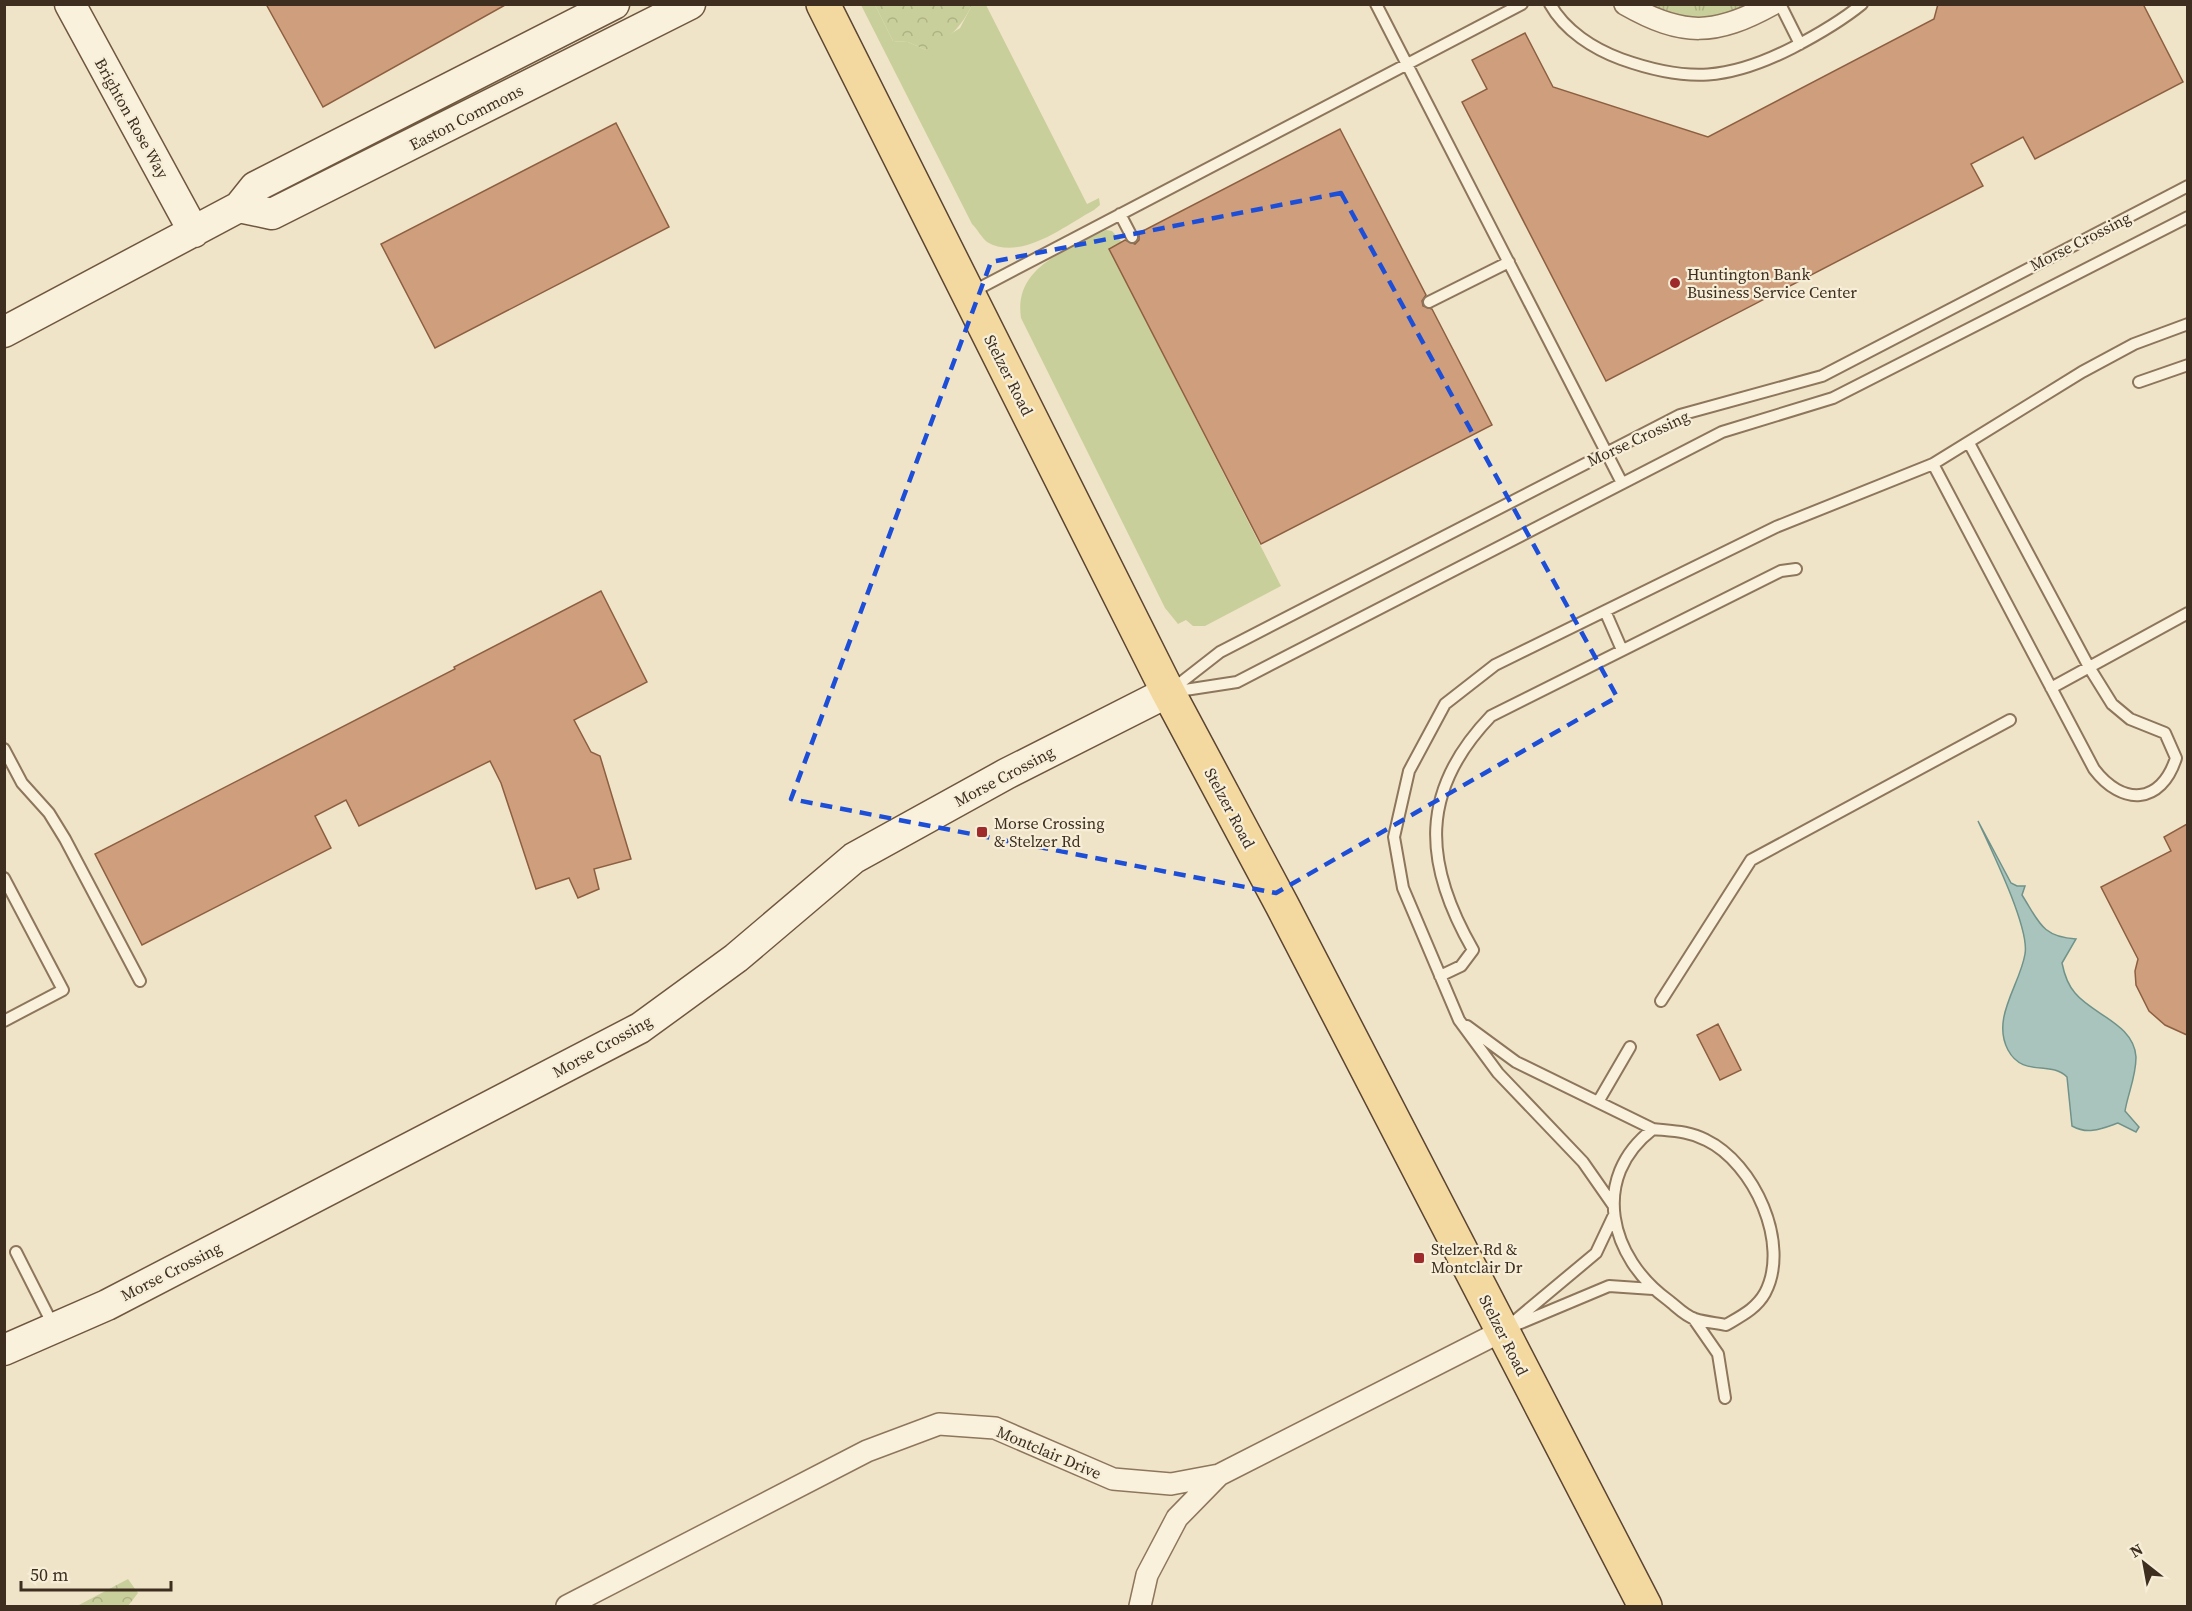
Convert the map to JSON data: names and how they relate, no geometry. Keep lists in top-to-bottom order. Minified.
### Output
{"streets":{"main road":["Stelzer Road"],"street":["Easton Commons","Brighton Rose Way","Morse Crossing","Montclair Drive"]},"crossings":[["Easton Commons","Brighton Rose Way"],["Morse Crossing","Stelzer Road"],["Stelzer Road","Montclair Drive"]],"places":{"other":["Huntington Bank Business Service Center"],"transit":["Morse Crossing & Stelzer Rd","Stelzer Rd & Montclair Dr"]},"scale_bar":"50 m","north":"top left"}
